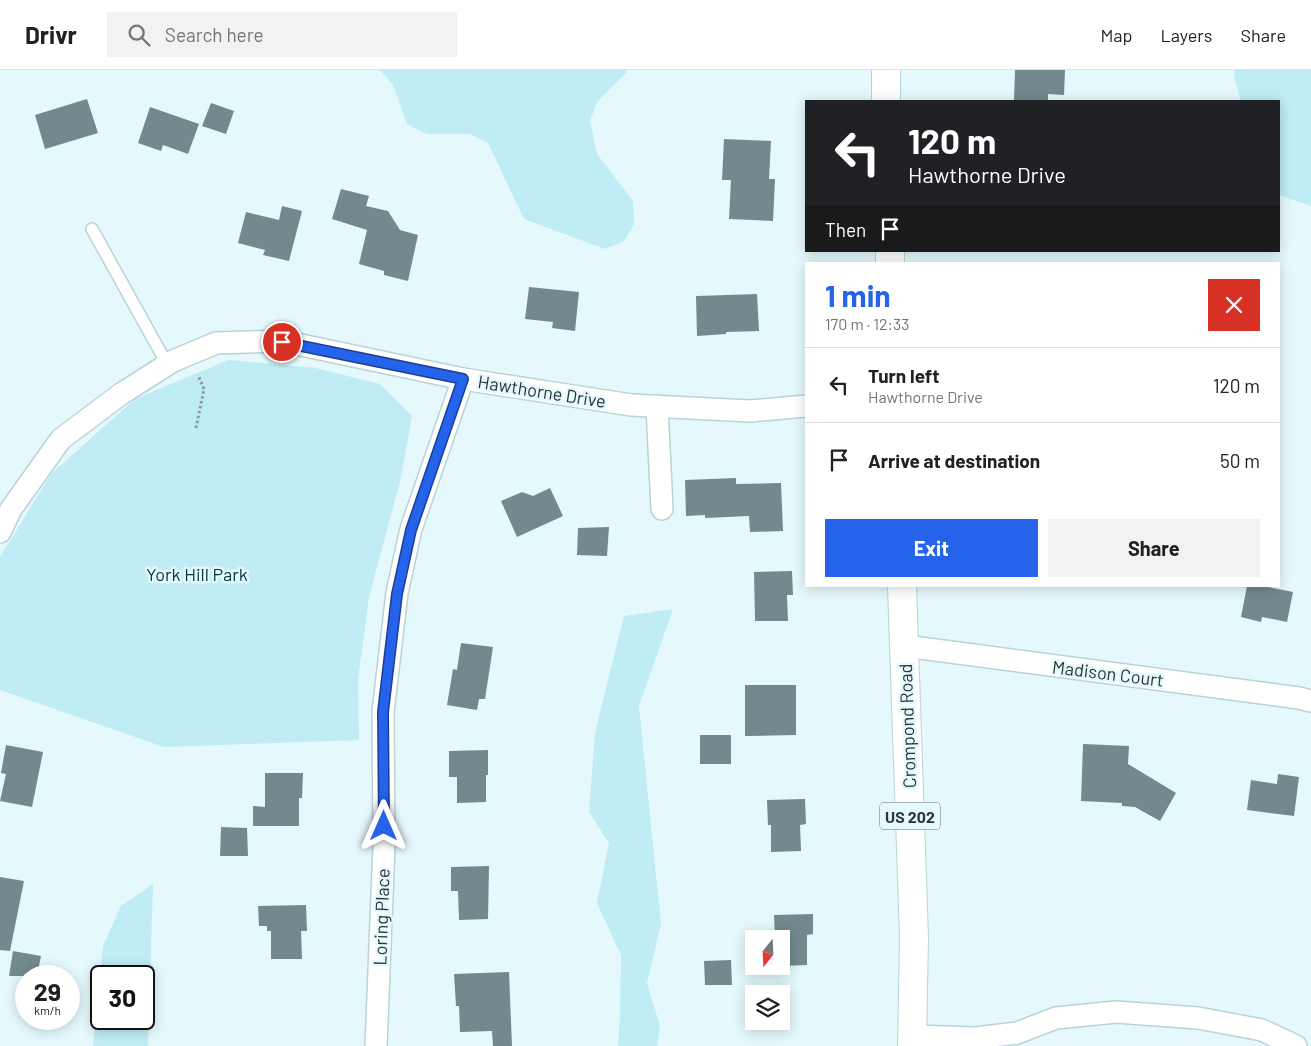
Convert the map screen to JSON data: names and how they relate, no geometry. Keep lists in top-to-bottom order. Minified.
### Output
{"streets":{"highway":["Crompond Road","US 202"],"street":["Hawthorne Drive","Madison Court","Loring Place"]},"crossings":[["Hawthorne Drive","Loring Place"],["Madison Court","Crompond Road"]],"parks":["York Hill Park"],"north":"bottom","page":{"header":"Drivr","search":"Search here","nav":["Map","Layers","Share"],"turn":["120 m","Hawthorne Drive"],"then":"Then","heading":["1 min","170 m · 12:33"],"list":[{"name":"Turn left","note":"Hawthorne Drive","value":"120 m"},{"name":"Arrive at destination","value":"50 m"}],"buttons":["Exit","Share"],"speed":"29 km/h","limit":"30"}}
